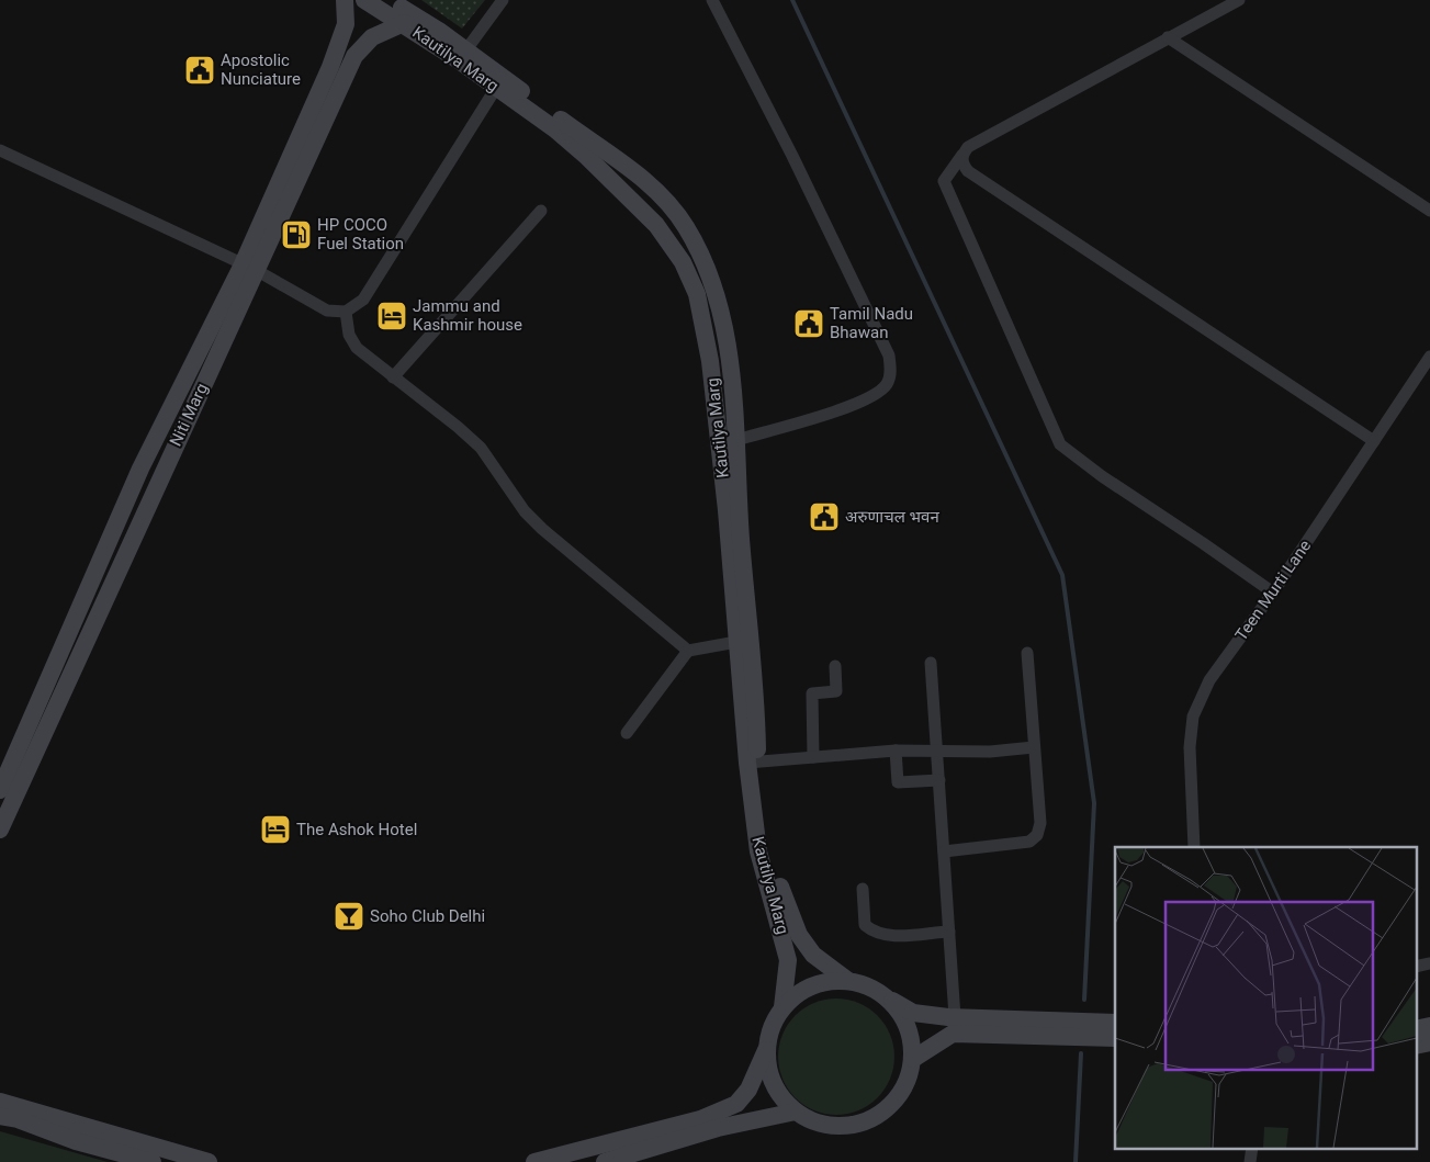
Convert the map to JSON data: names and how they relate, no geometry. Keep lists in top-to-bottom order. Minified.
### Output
{"streets":{"street":["Kautilya Marg","Niti Marg","Teen Murti Lane"]},"crossings":[["Kautilya Marg","Niti Marg"]],"places":{"public building":["Apostolic Nunciature","Tamil Nadu Bhawan","अरुणाचल भवन"],"fuel station":["HP COCO Fuel Station"],"hotel":["Jammu and Kashmir house","The Ashok Hotel"],"bar":["Soho Club Delhi"]}}
